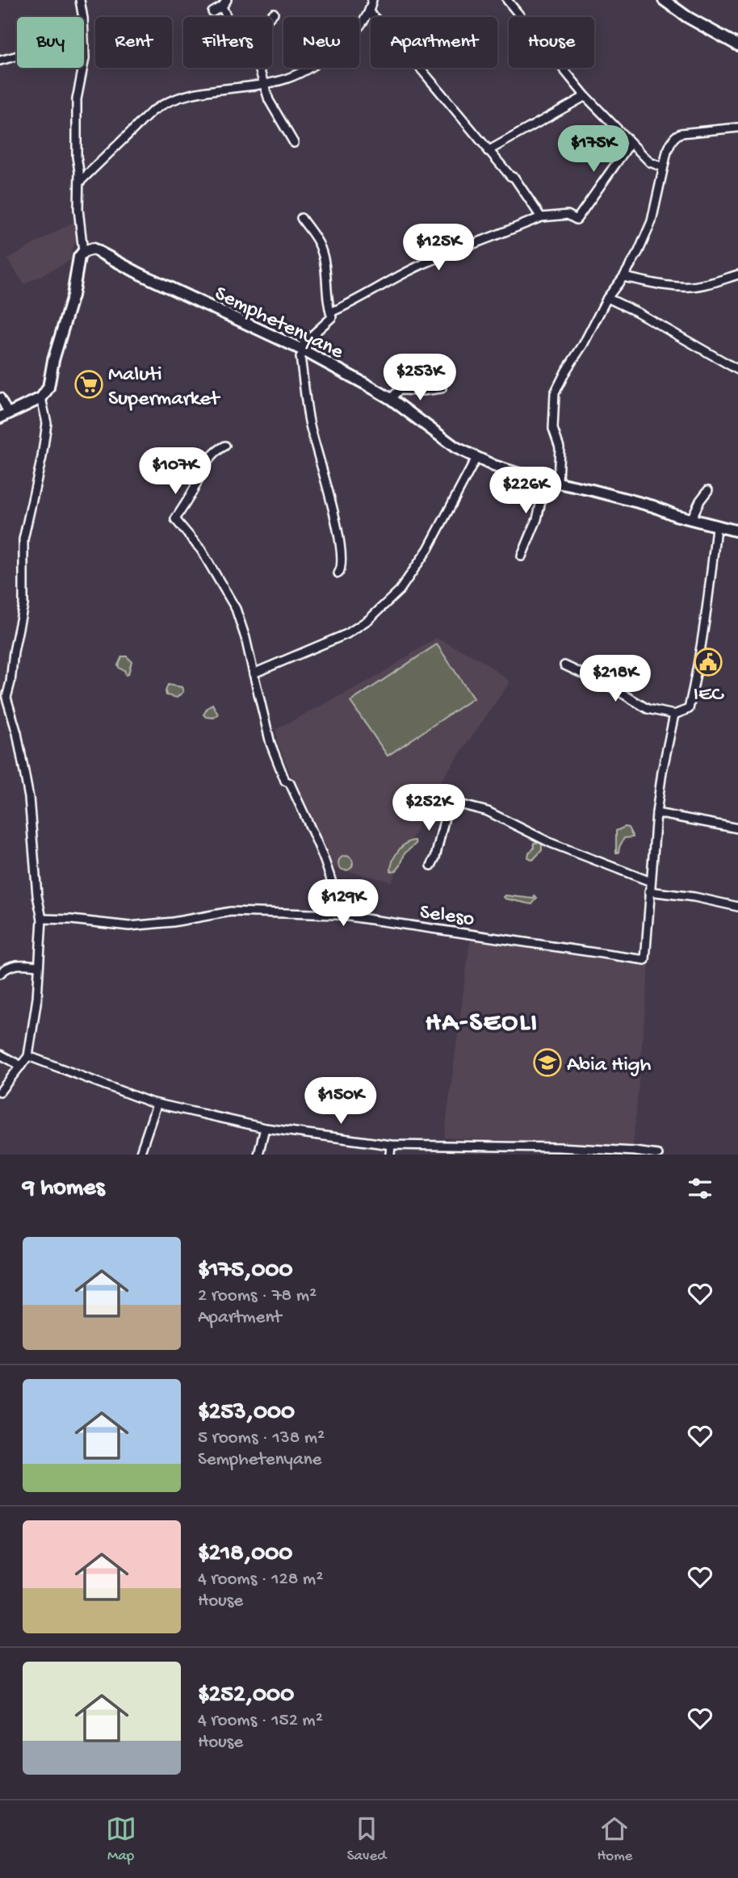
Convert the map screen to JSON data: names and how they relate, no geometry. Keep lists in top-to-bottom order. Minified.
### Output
{"streets":{"main road":["Semphetenyane"],"street":["Seleso"]},"districts":["HA-SEOLI"],"places":{"supermarket":["Maluti Supermarket"],"public building":["IEC"],"school or university":["Abia High"]},"page":{"chip":["Buy","Rent","Filters","New","Apartment","House"],"price":["$175K","$125K","$253K","$107K","$226K","$218K","$252K","$129K","$150K"],"heading":"9 homes","list":[{"name":"$175,000","note":"2 rooms · 78 m² · Apartment"},{"name":"$253,000","note":"5 rooms · 138 m² · Semphetenyane"},{"name":"$218,000","note":"4 rooms · 128 m² · House"},{"name":"$252,000","note":"4 rooms · 152 m² · House"}],"tabs":["Map","Saved","Home"]}}
